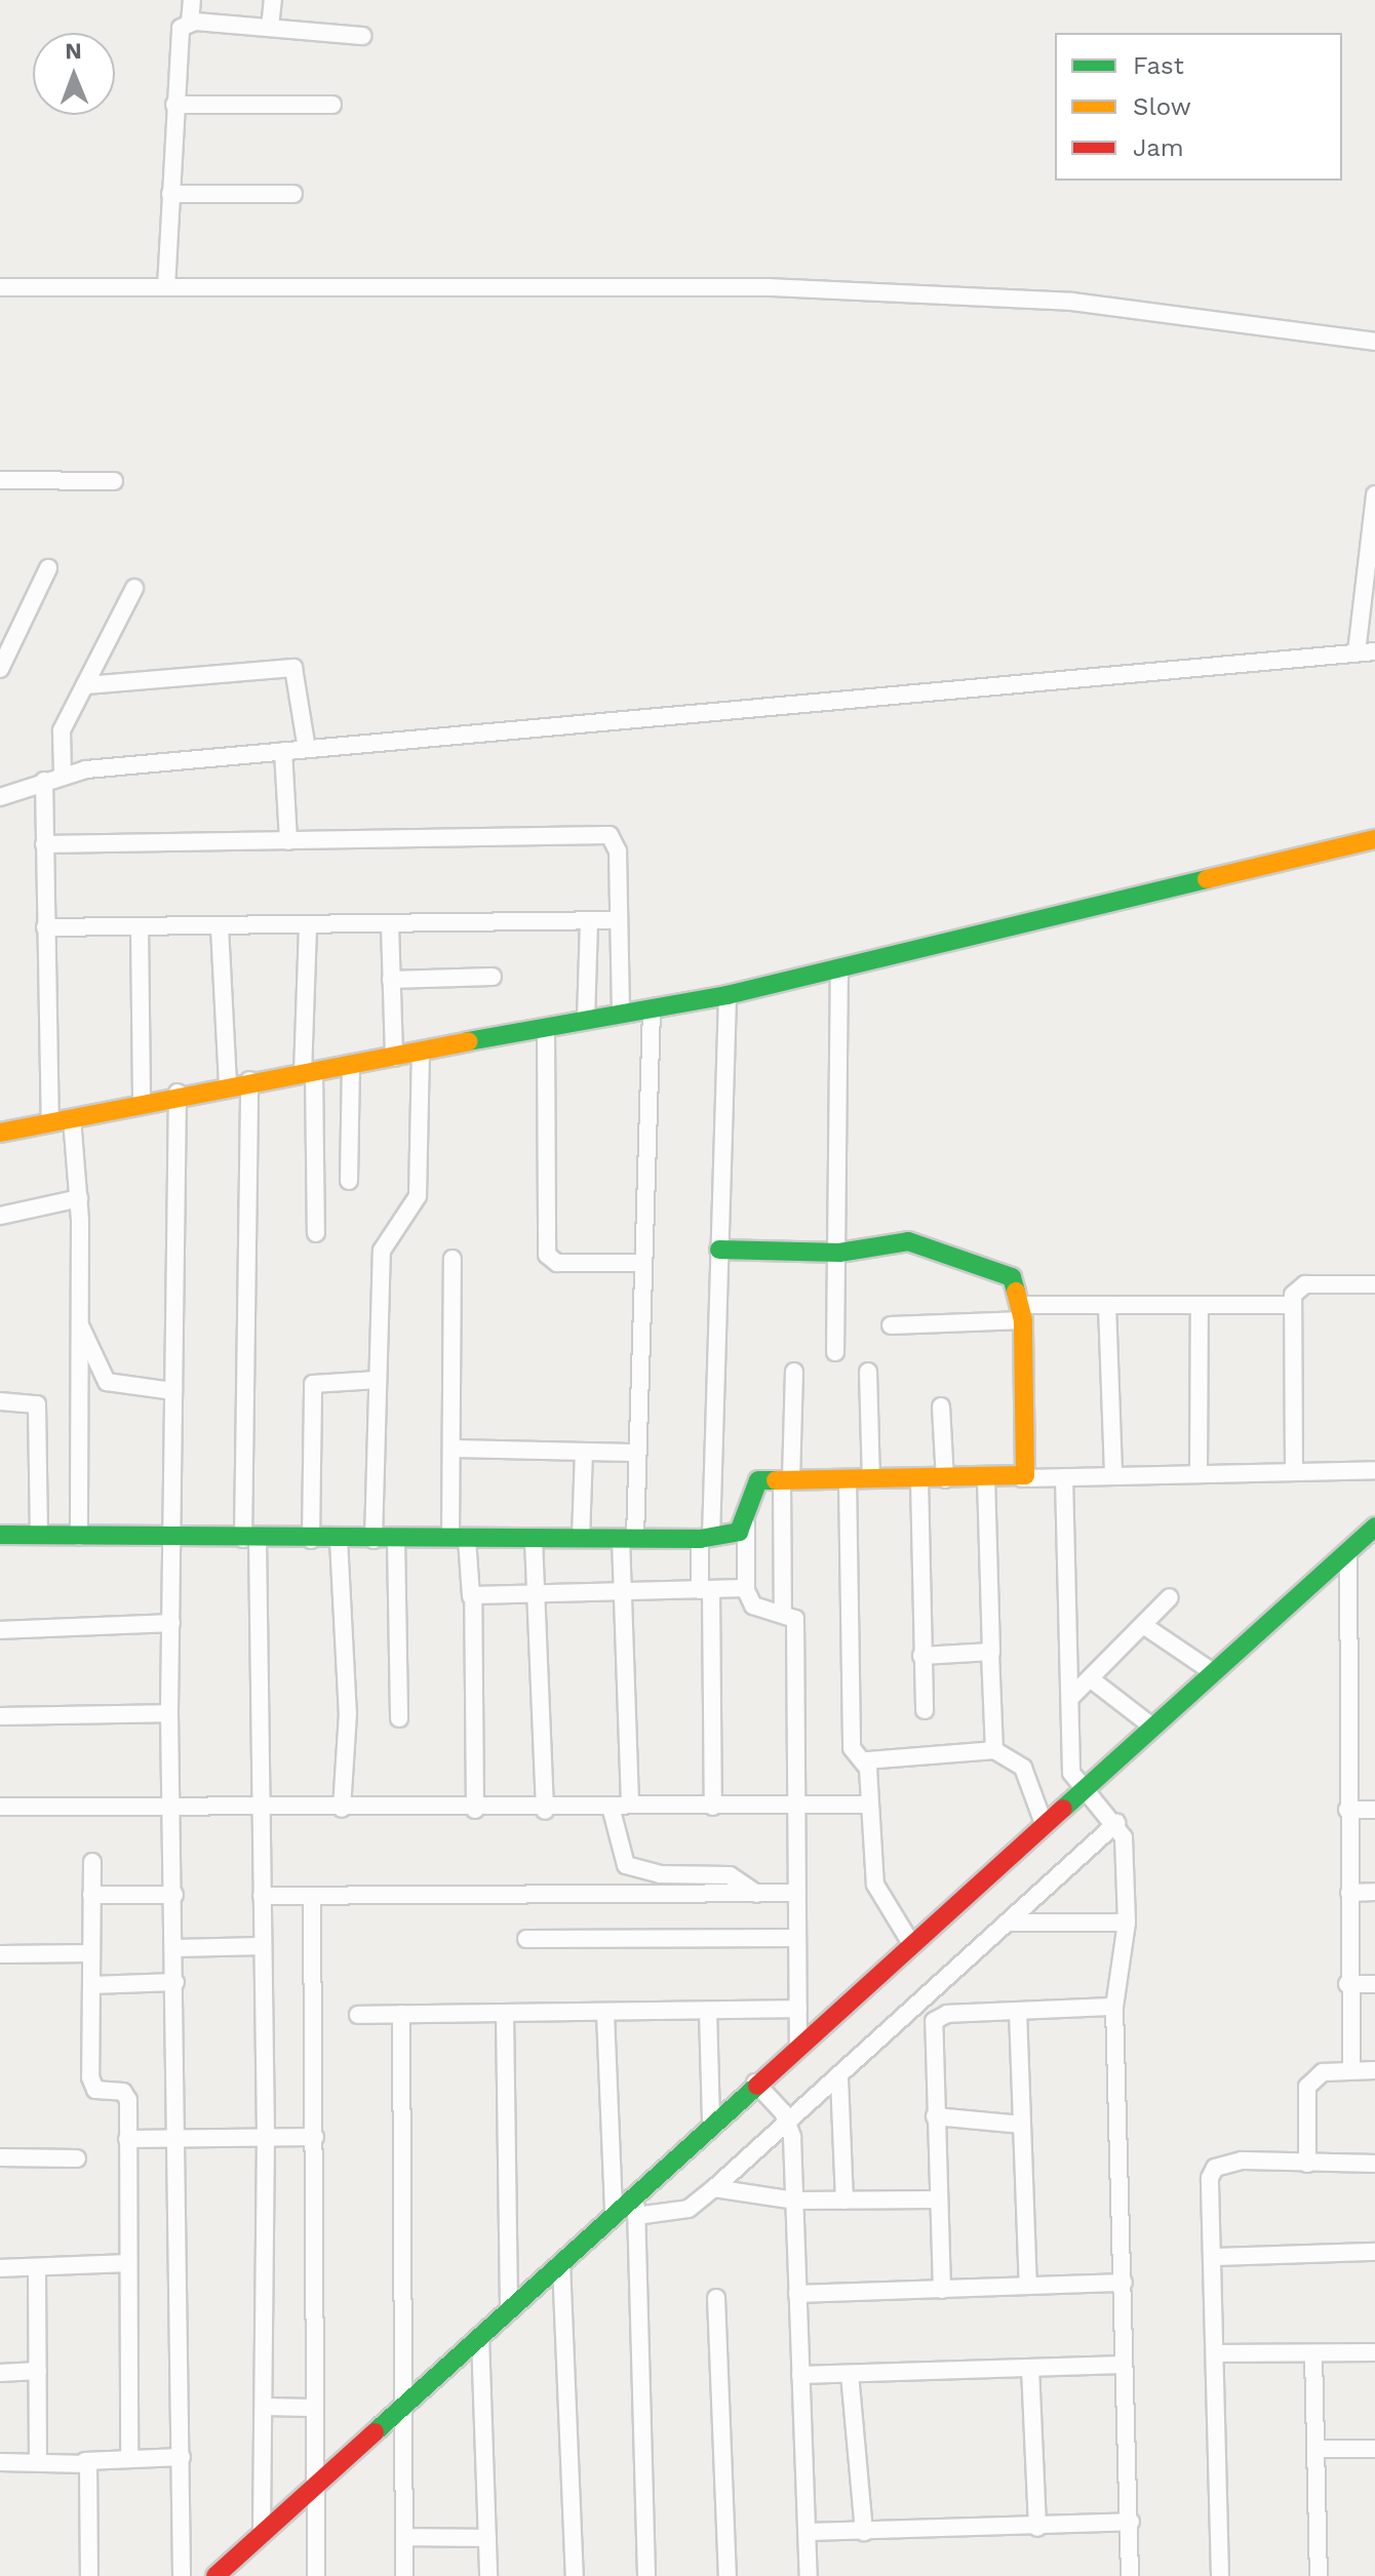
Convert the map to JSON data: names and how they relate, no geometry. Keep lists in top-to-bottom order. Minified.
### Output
{"legend":["Fast","Slow","Jam"],"north":"top"}
